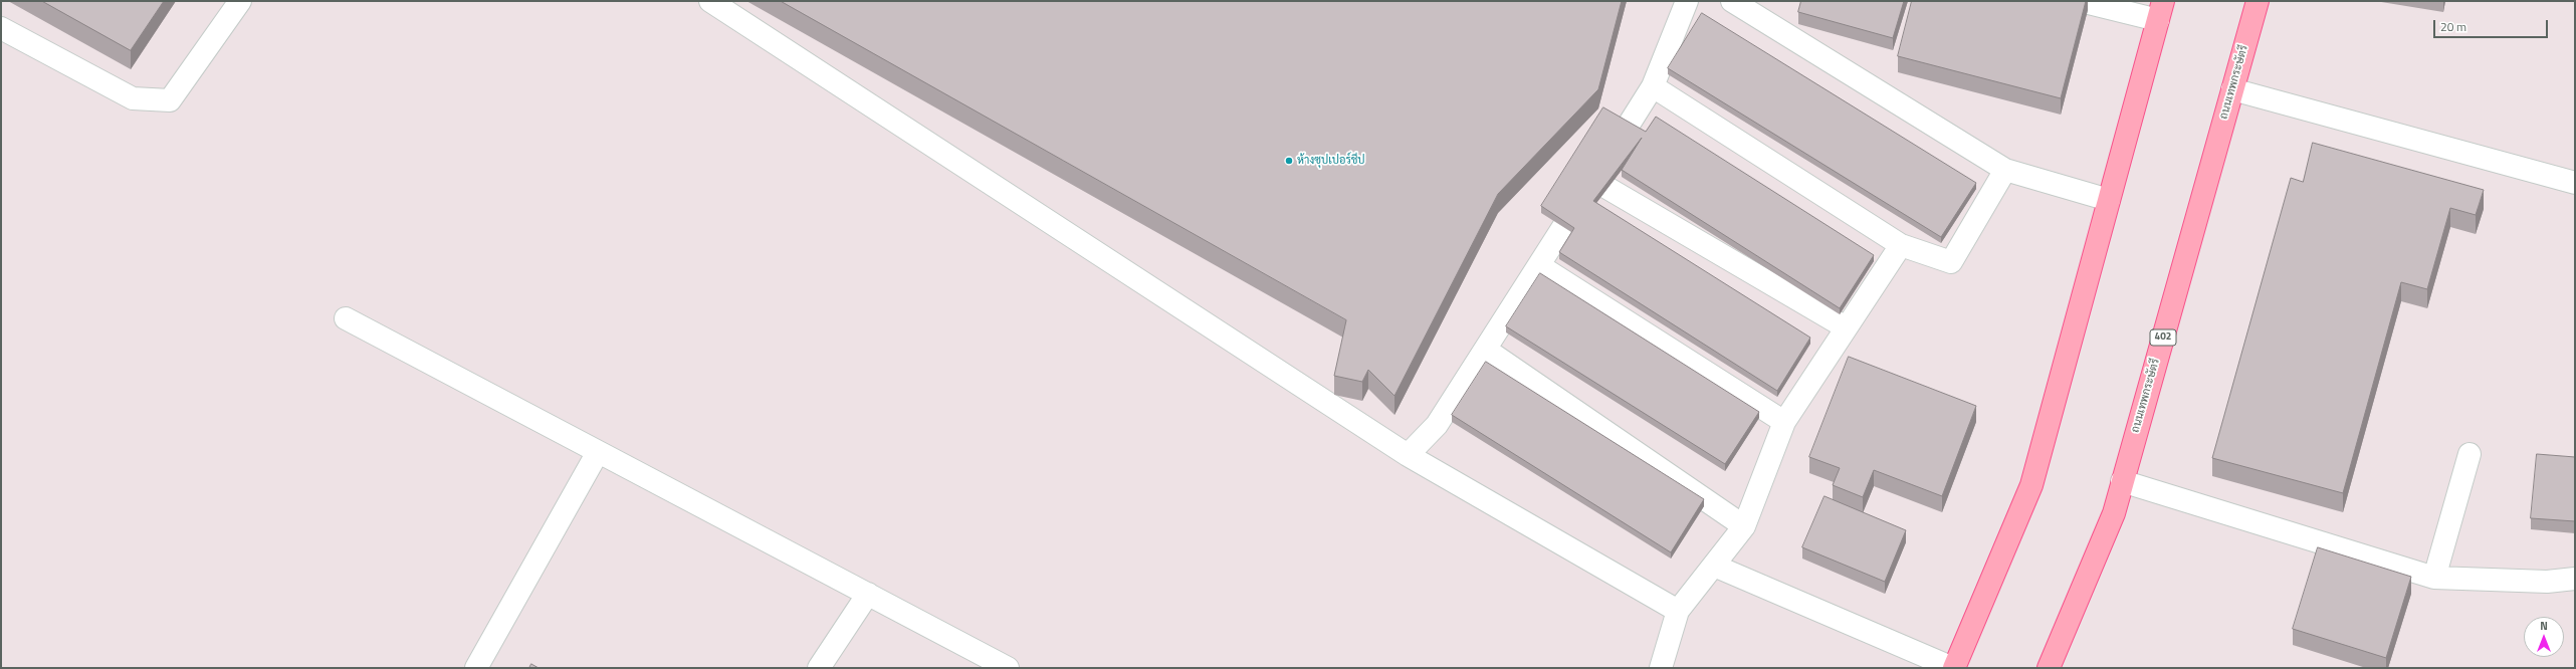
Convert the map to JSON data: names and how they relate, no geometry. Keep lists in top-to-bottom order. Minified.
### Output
{"streets":{"main road":["ถนนเทพกระษัตรี","402"]},"places":["ห้างซุปเปอร์ชีป"],"scale_bar":"20 m","north":"top"}
